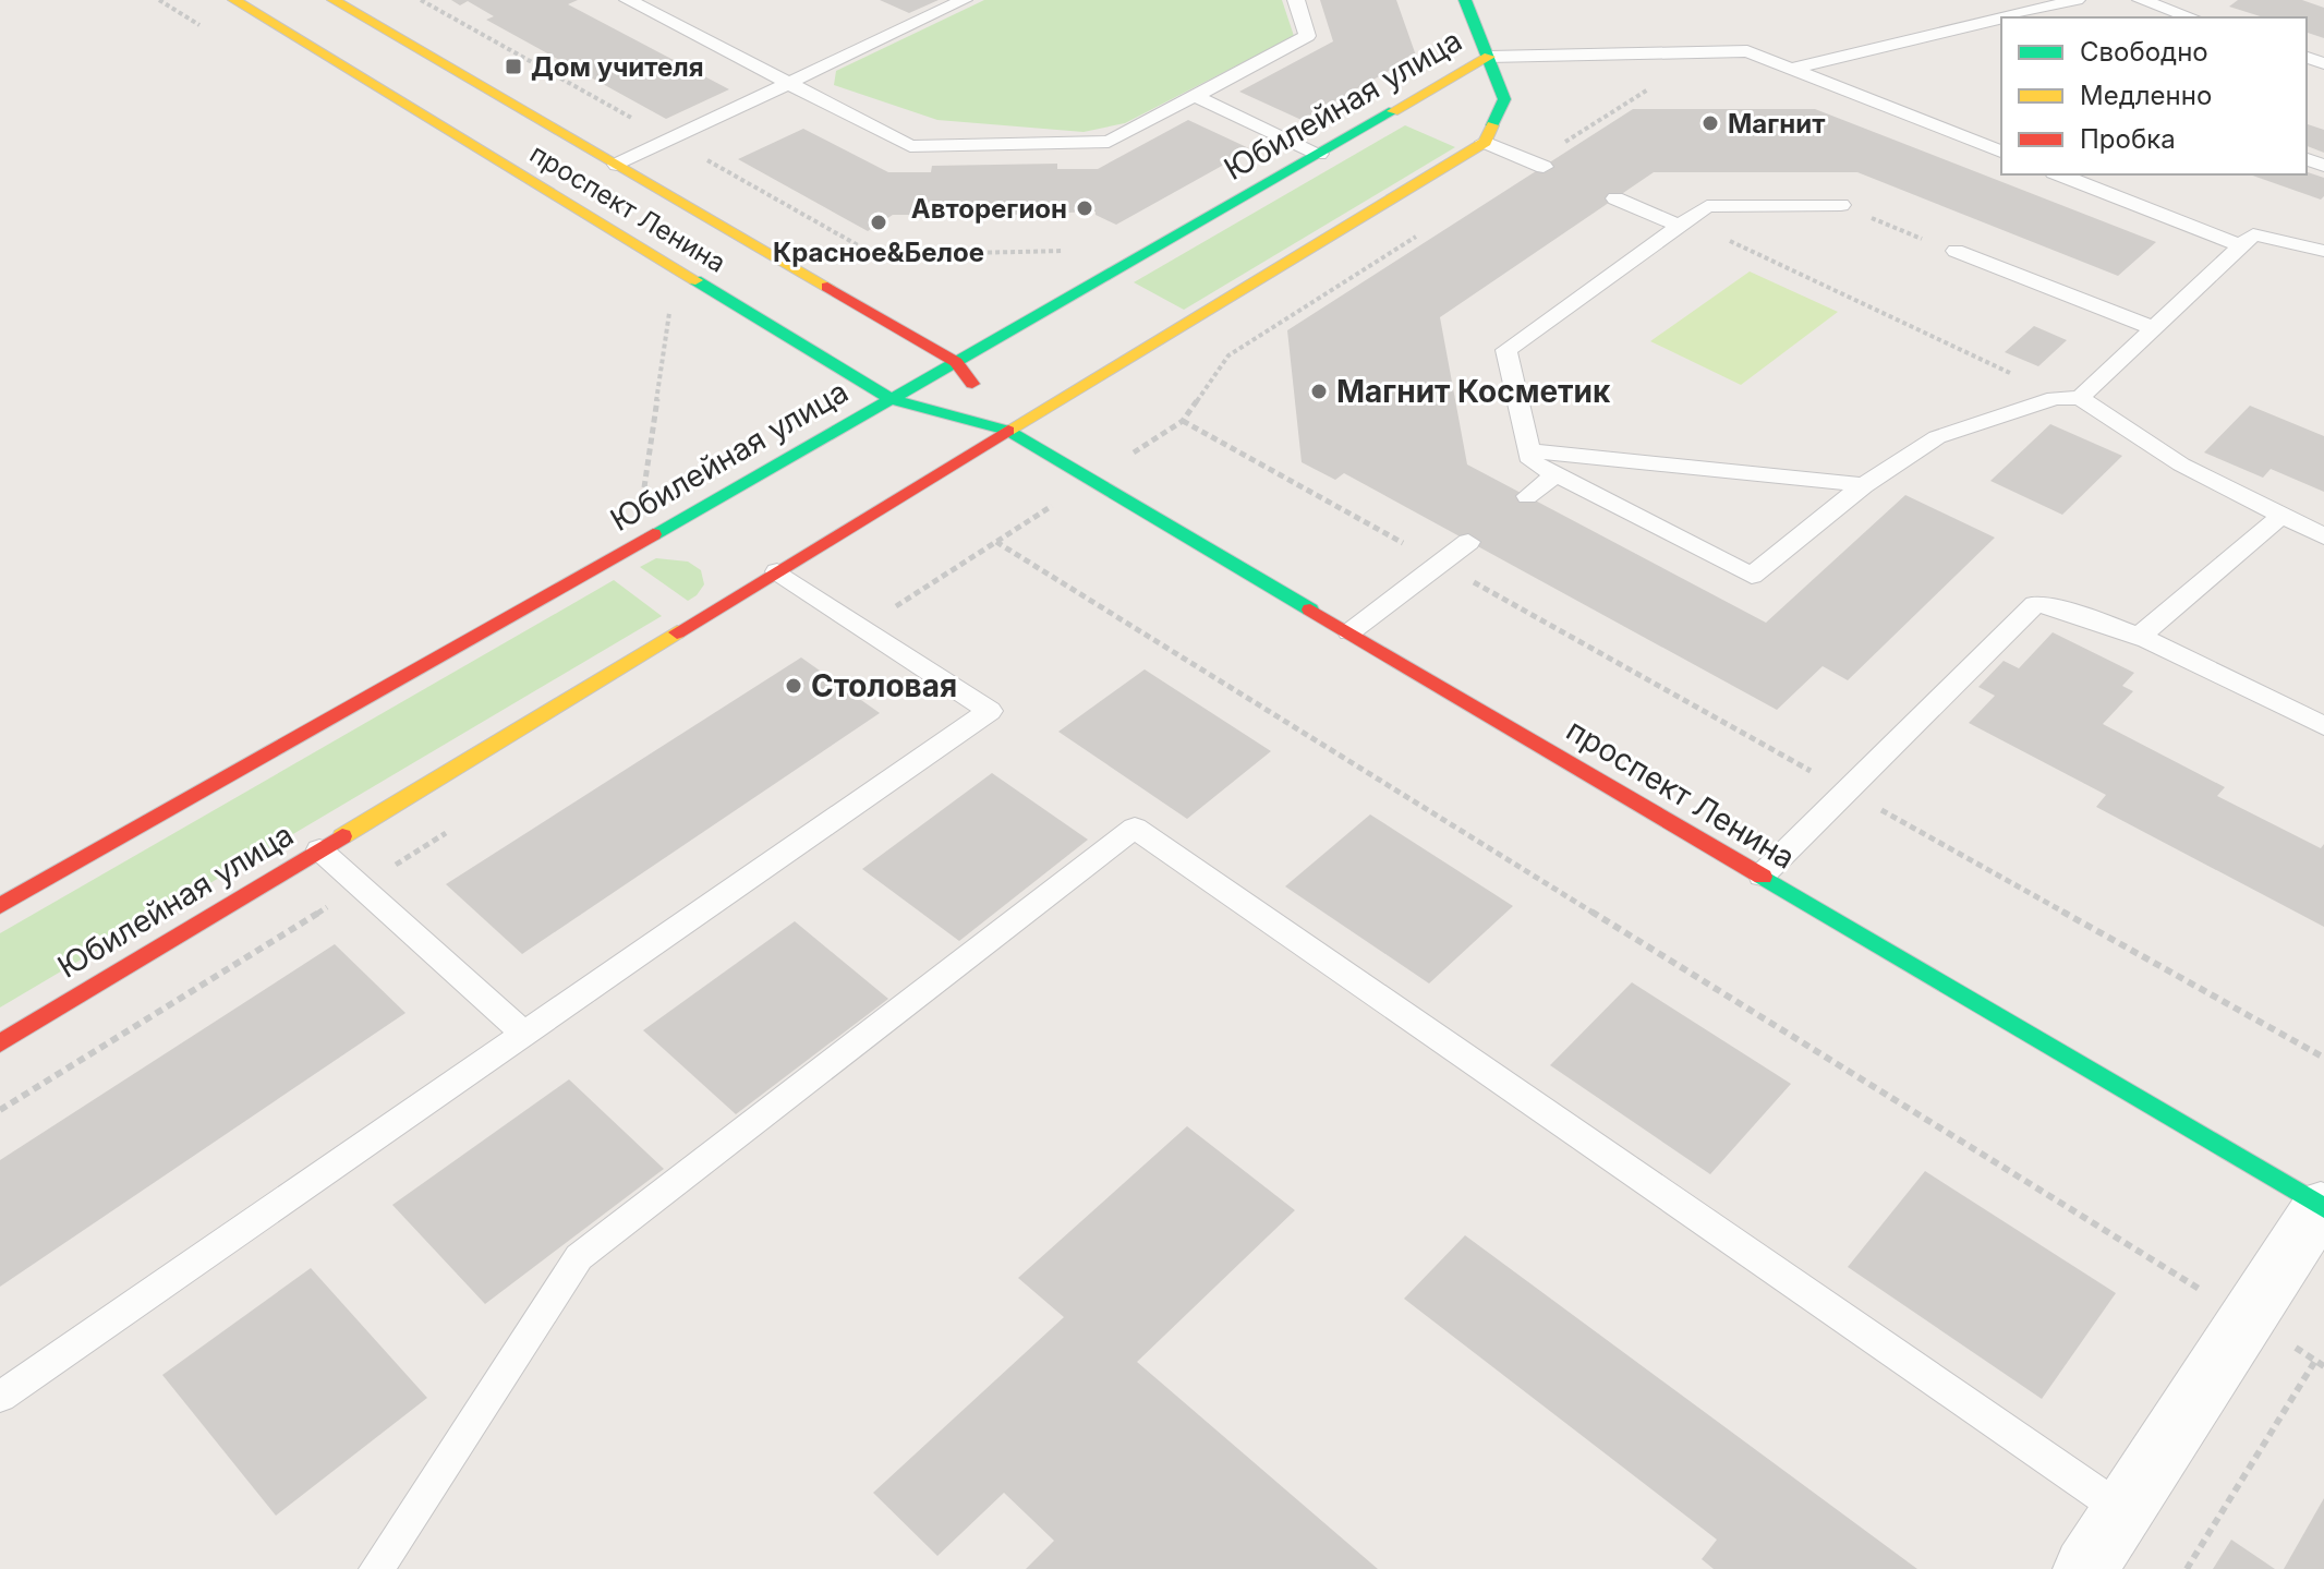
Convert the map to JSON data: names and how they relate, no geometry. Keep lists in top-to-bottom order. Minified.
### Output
{"streets":{"main road":["Юбилейная улица","проспект Ленина"]},"crossings":[["Юбилейная улица","проспект Ленина"]],"places":{"transit":["Дом учителя"],"other":["Магнит","Авторегион","Красное&Белое","Магнит Косметик","Столовая"]},"legend":["Свободно","Медленно","Пробка"]}
